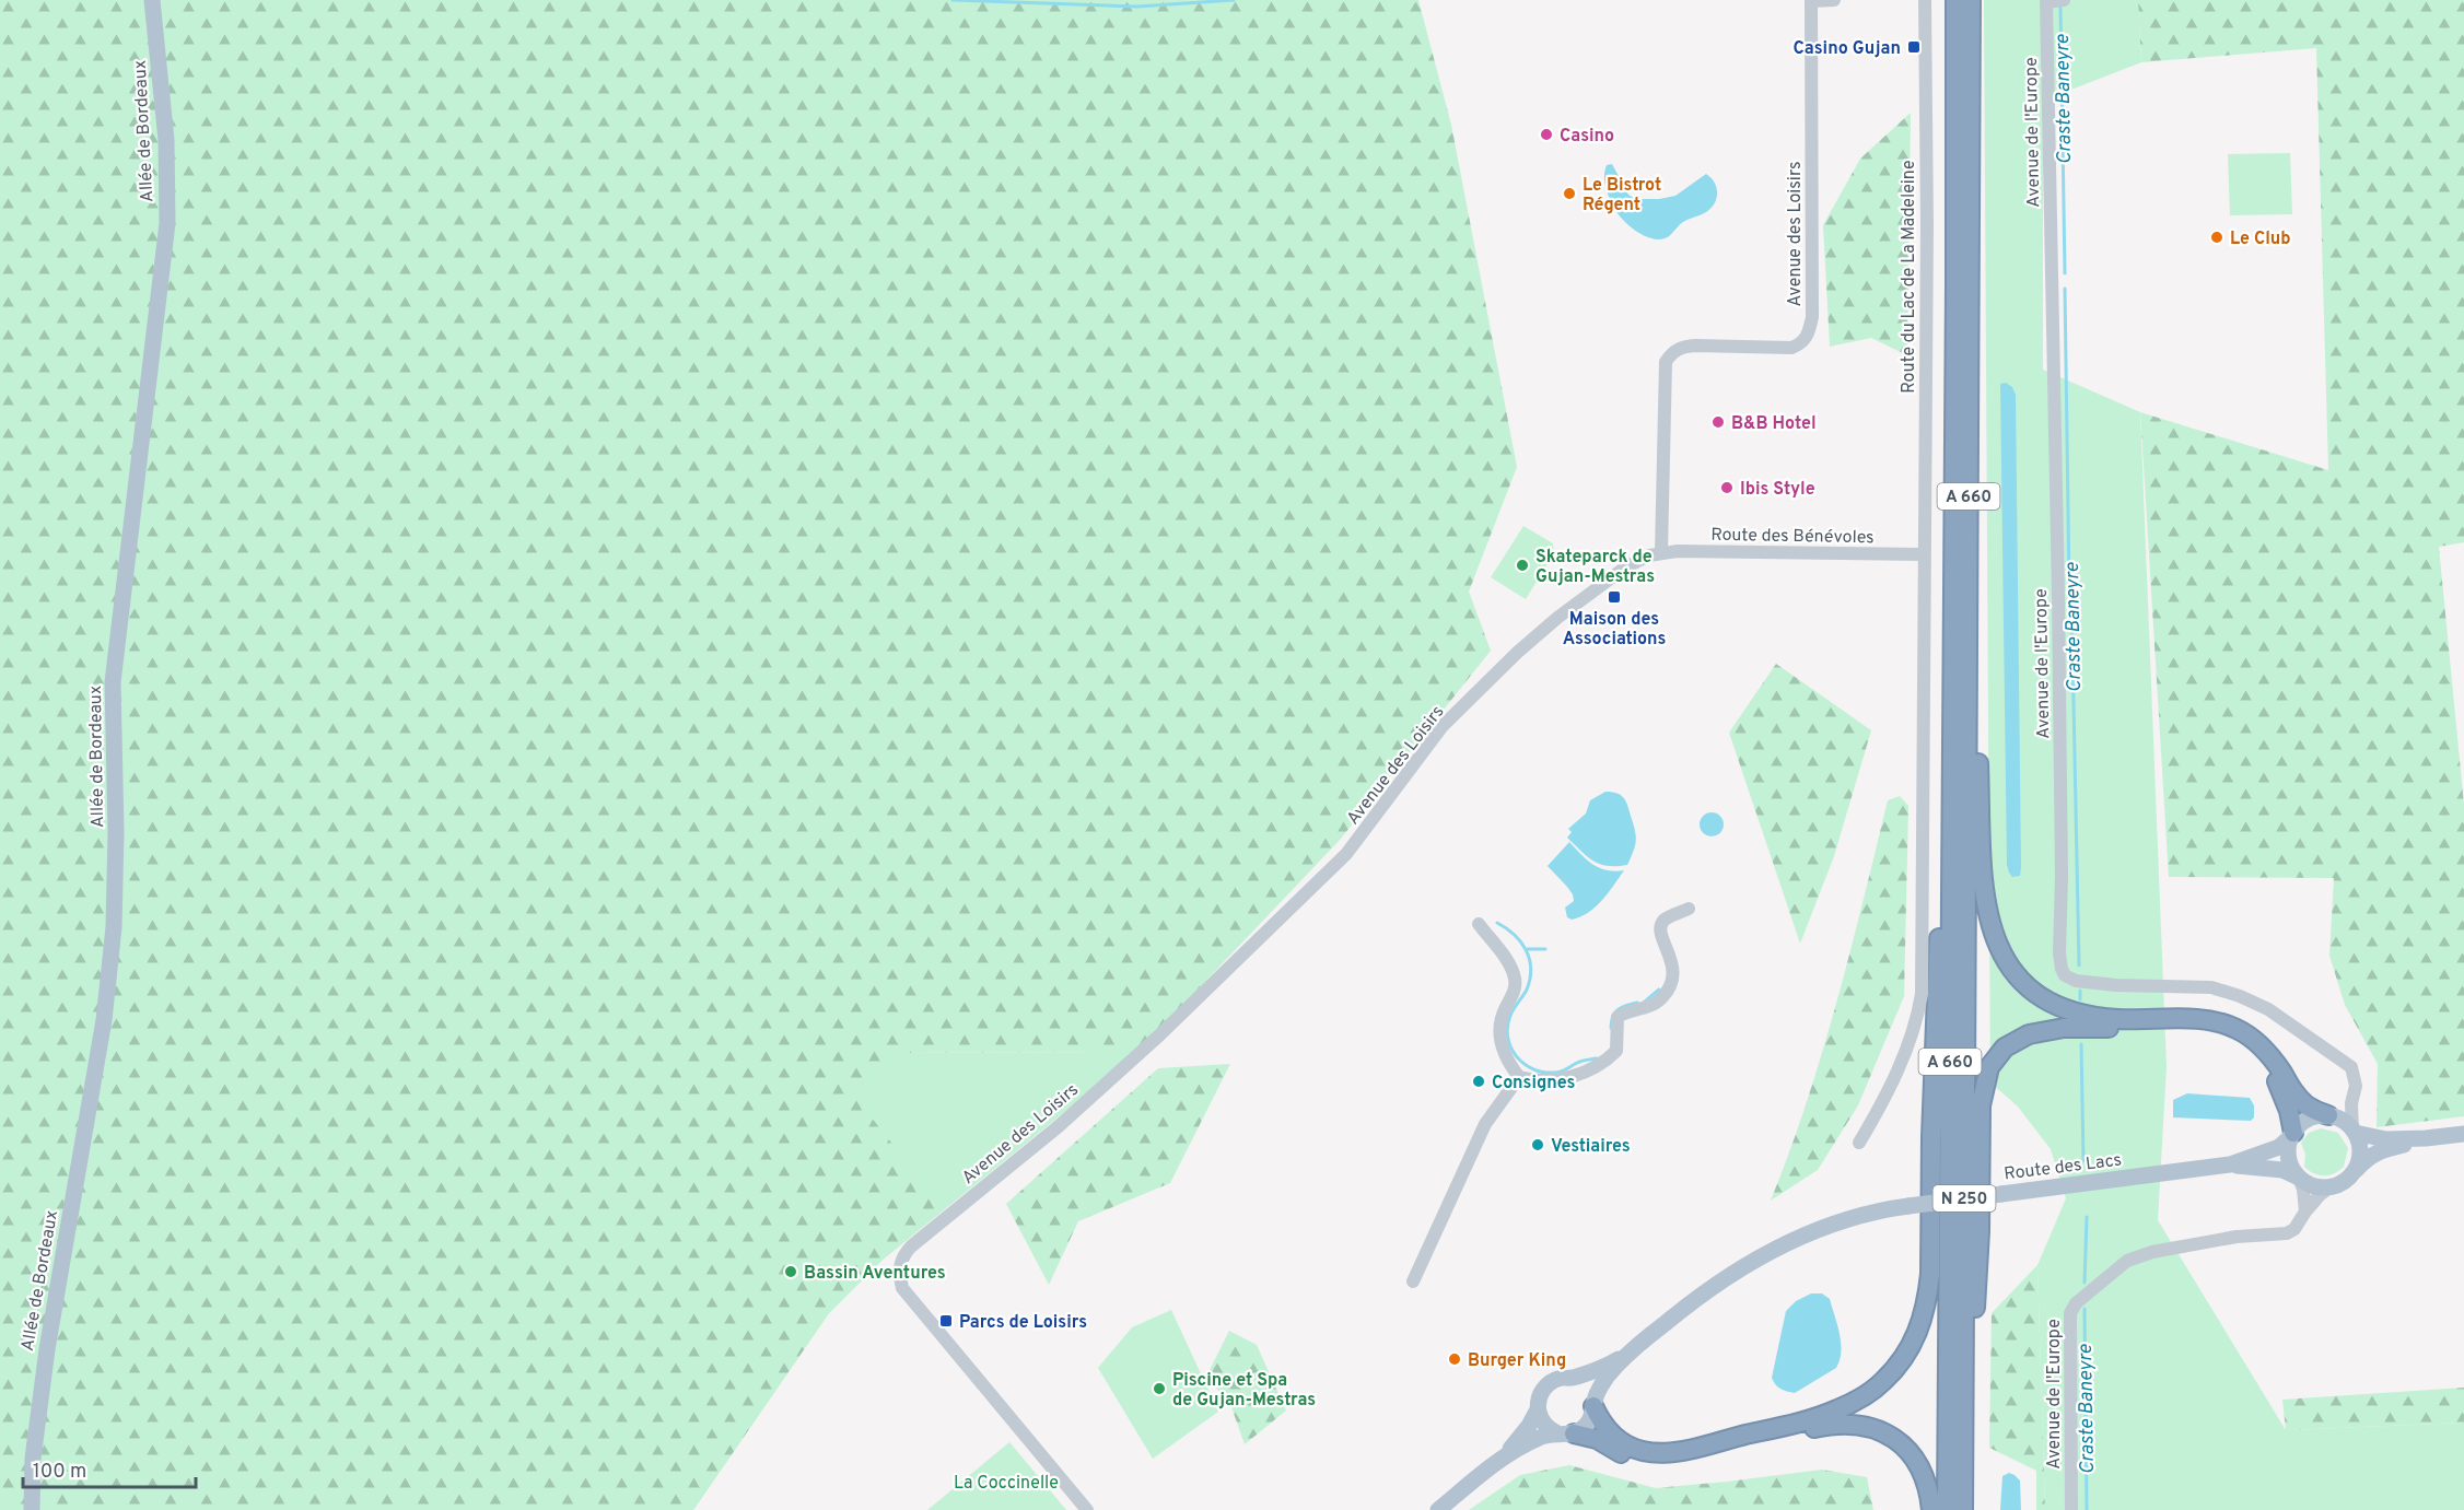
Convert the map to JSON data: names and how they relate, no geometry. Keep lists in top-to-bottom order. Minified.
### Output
{"streets":{"highway":["A 660","N 250"],"main road":["Allée de Bordeaux","Route des Lacs"],"street":["Avenue de l'Europe","Avenue des Loisirs","Route du Lac de La Madeleine","Route des Bénévoles"]},"crossings":[["Avenue de l'Europe","Route des Lacs"],["Avenue des Loisirs","Route des Bénévoles"],["Route du Lac de La Madeleine","Route des Bénévoles"],["A 660","N 250"]],"water":["Craste Baneyre"],"parks":["La Coccinelle"],"places":{"transit":["Casino Gujan","Maison des Associations","Parcs de Loisirs"],"other":["Casino","Le Bistrot Régent","Le Club","B&B Hotel","Ibis Style","Skateparck de Gujan-Mestras","Consignes","Vestiaires","Bassin Aventures","Burger King","Piscine et Spa de Gujan-Mestras"]},"scale_bar":"100 m"}
